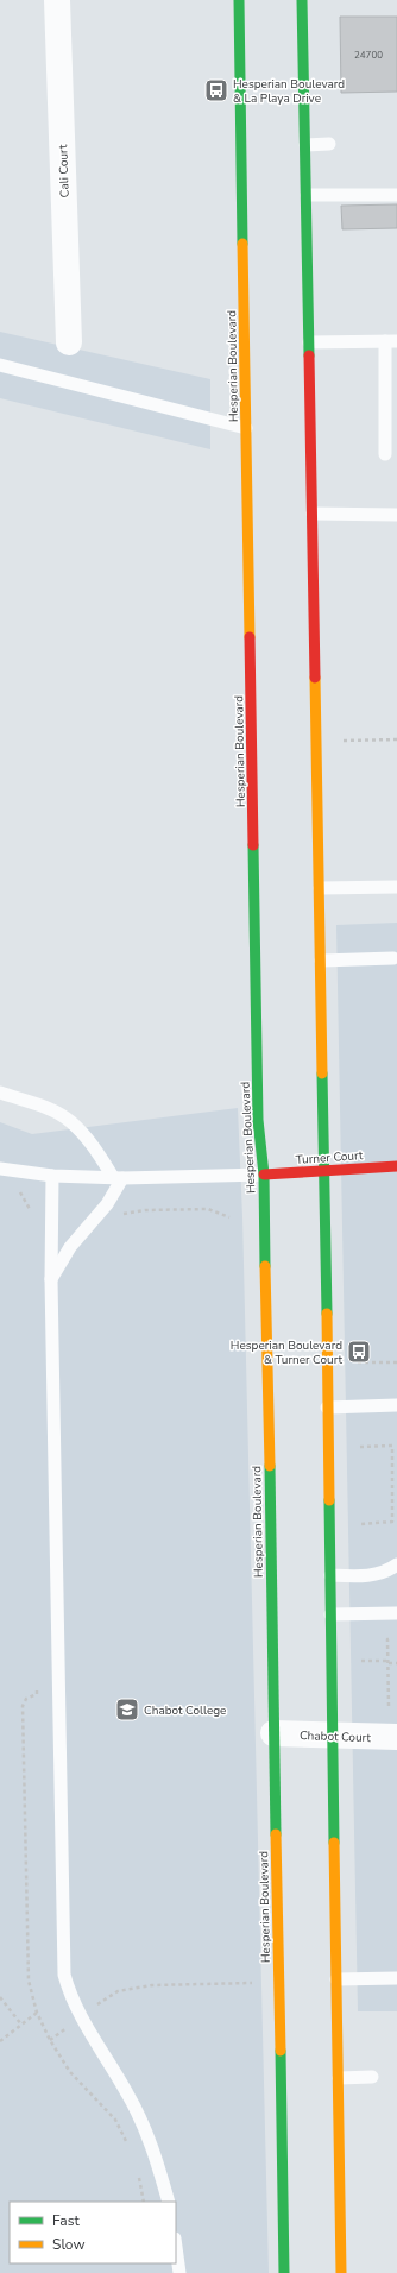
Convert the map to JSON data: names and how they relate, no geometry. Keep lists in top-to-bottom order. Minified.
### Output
{"streets":{"main road":["Hesperian Boulevard","Turner Court"],"street":["Cali Court","Chabot Court"]},"crossings":[["Hesperian Boulevard","Turner Court"],["Hesperian Boulevard","Chabot Court"]],"places":{"bus stop":["Hesperian Boulevard & La Playa Drive","Hesperian Boulevard & Turner Court"],"school or university":["Chabot College"]},"house_numbers":["24700"],"legend":["Fast","Slow"]}
